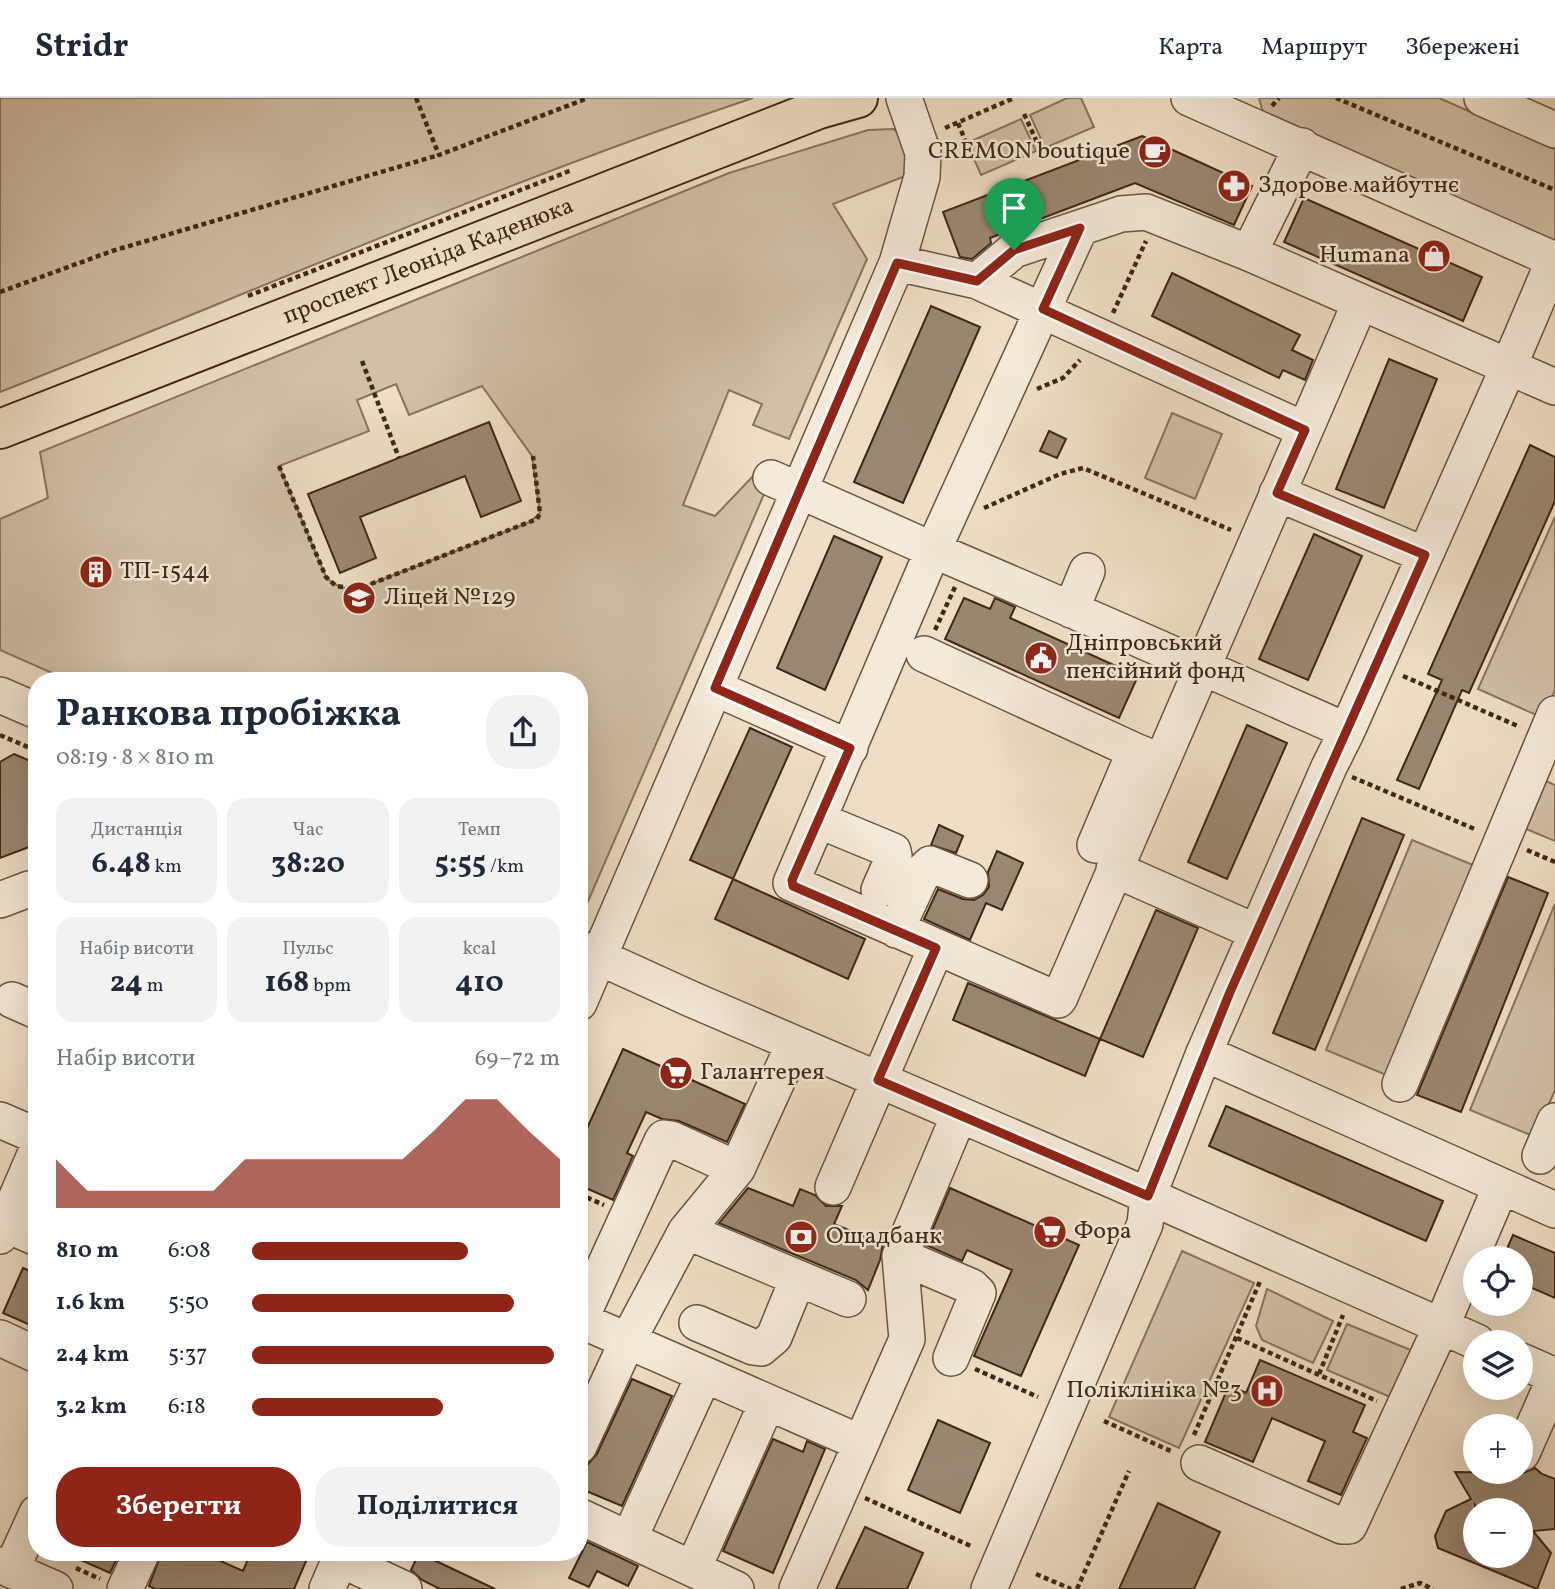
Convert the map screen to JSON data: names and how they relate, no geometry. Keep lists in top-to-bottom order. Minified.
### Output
{"streets":{"highway":["проспект Леоніда Каденюка"]},"places":{"cafe":["CREMON boutique"],"pharmacy":["Здорове майбутнє"],"shop":["Humana"],"building":["ТП-1544"],"school or university":["Ліцей №129"],"public building":["Дніпровський пенсійний фонд"],"supermarket":["Галантерея","Фора"],"bank":["Ощадбанк"],"hospital":["Поліклініка №3"]},"page":{"header":"Stridr","nav":["Карта","Маршрут","Збережені"],"heading":["Ранкова пробіжка","08:19 · 8 × 810 m"],"stats":[["Дистанція","6.48 km"],["Час","38:20"],["Темп","5:55 /km"],["Набір висоти","24 m"],["Пульс","168 bpm"],["kcal","410"]],"chart":["Набір висоти","69–72 m"],"list":[{"name":"810 m","note":"6:08"},{"name":"1.6 km","note":"5:50"},{"name":"2.4 km","note":"5:37"},{"name":"3.2 km","note":"6:18"}],"map_buttons":["+","−"],"buttons":["Зберегти","Поділитися"]}}
